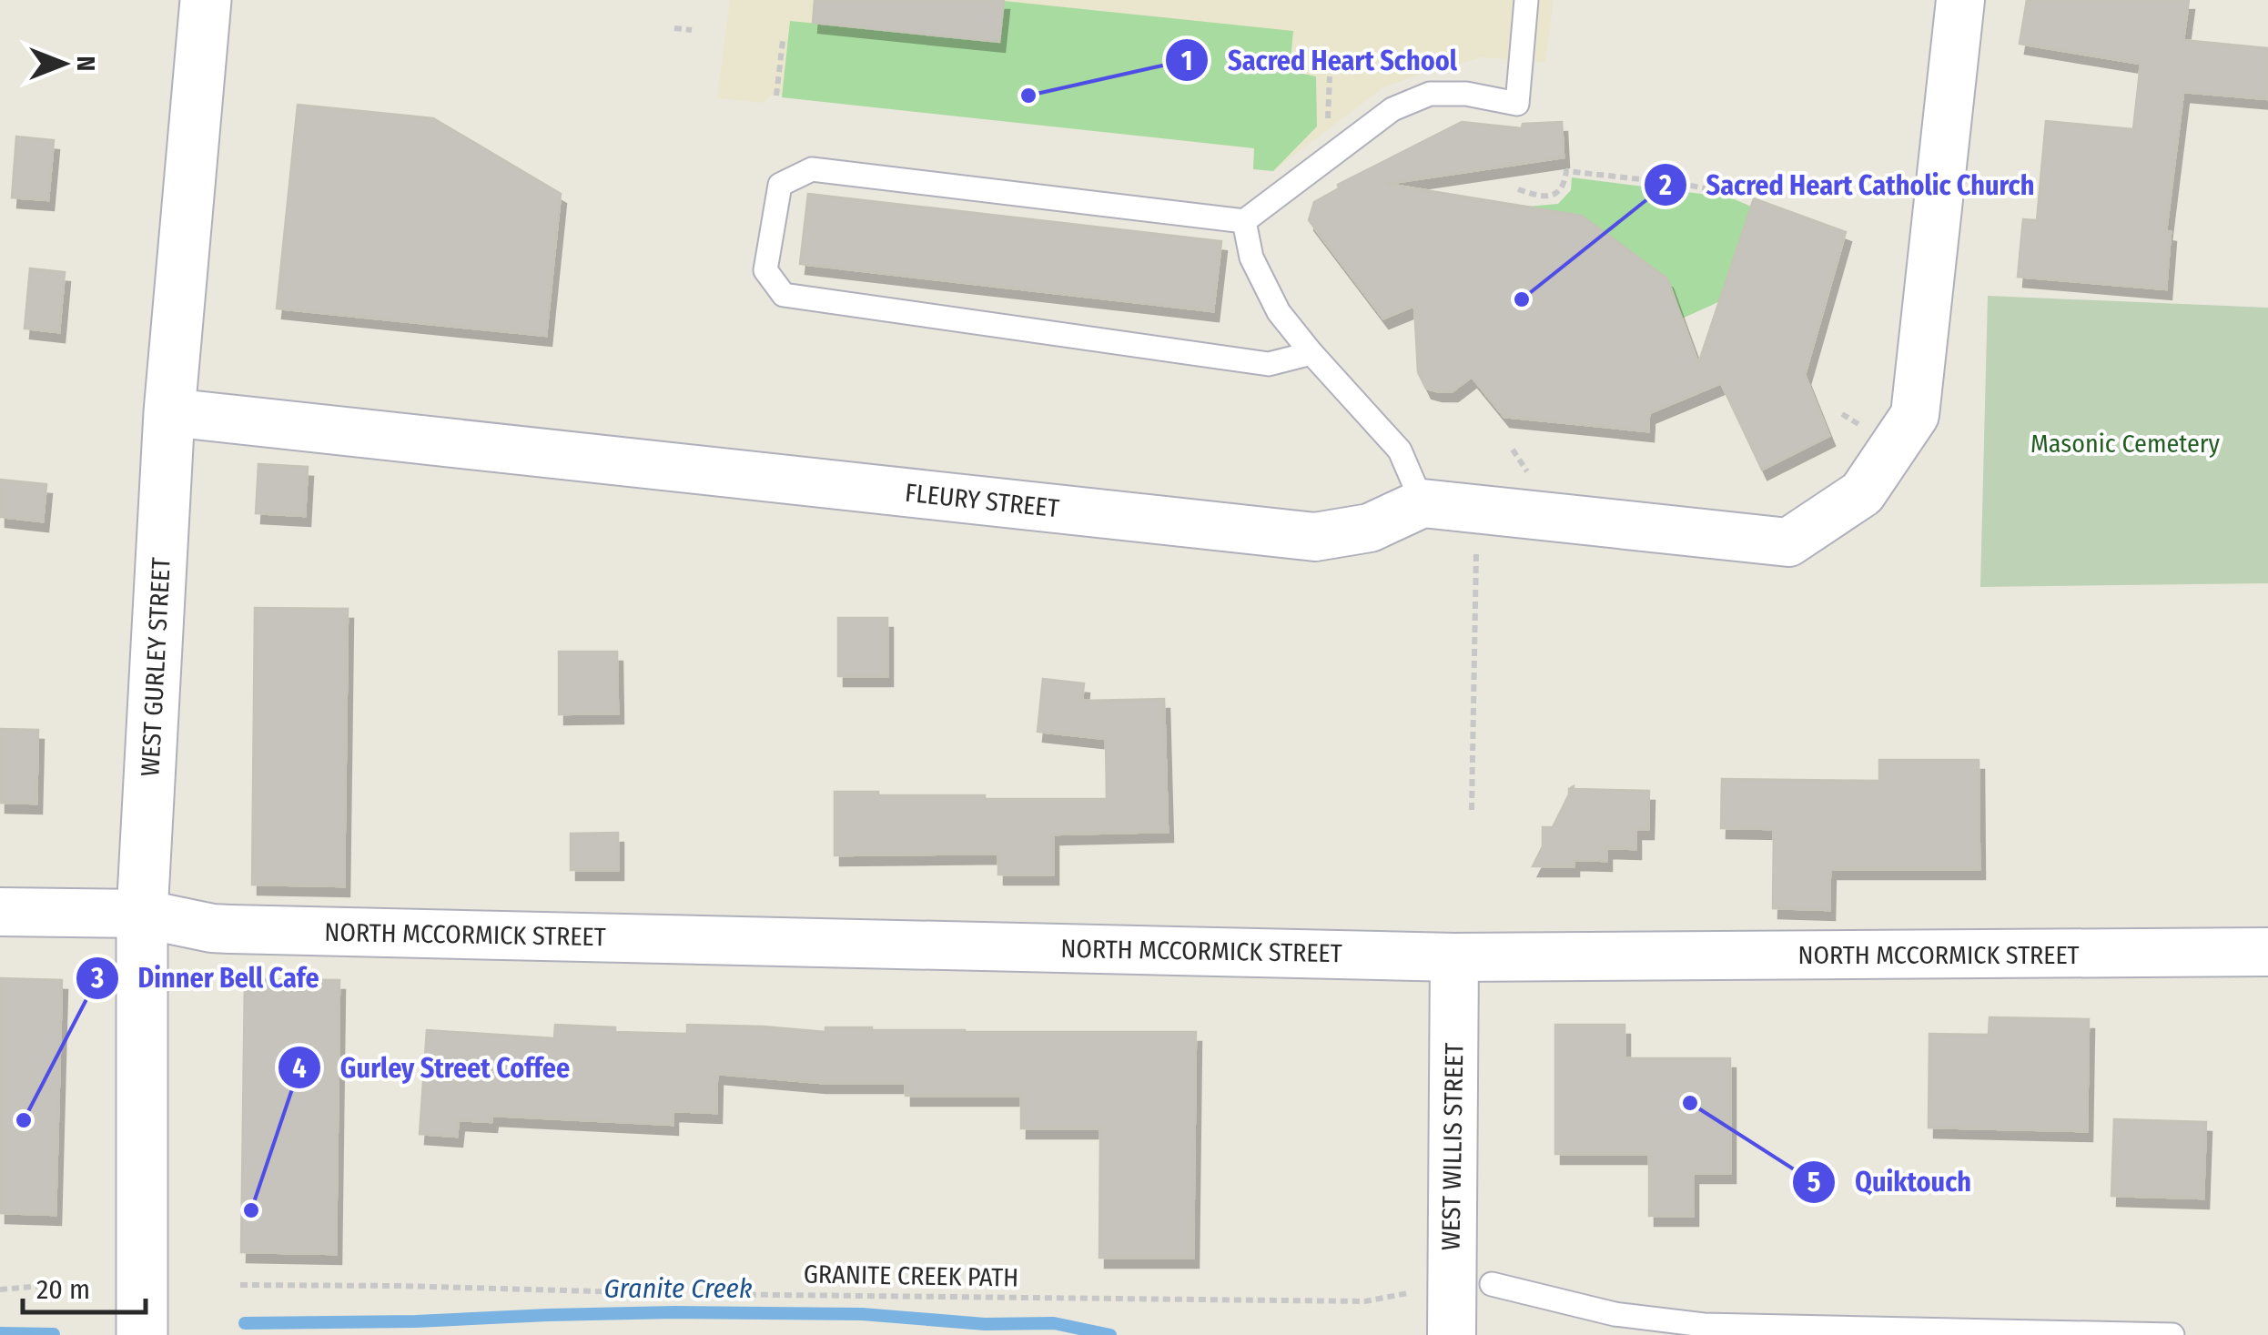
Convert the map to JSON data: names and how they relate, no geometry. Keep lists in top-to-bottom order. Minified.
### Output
{"streets":{"main road":["WEST GURLEY STREET"],"street":["FLEURY STREET","NORTH MCCORMICK STREET","WEST WILLIS STREET"],"path":["GRANITE CREEK PATH"]},"crossings":[["FLEURY STREET","WEST GURLEY STREET"],["WEST GURLEY STREET","NORTH MCCORMICK STREET"],["NORTH MCCORMICK STREET","WEST WILLIS STREET"],["WEST WILLIS STREET","GRANITE CREEK PATH"]],"water":["Granite Creek"],"parks":["Masonic Cemetery"],"places":["Sacred Heart School","Sacred Heart Catholic Church","Quiktouch","Dinner Bell Cafe","Gurley Street Coffee"],"scale_bar":"20 m","north":"right"}
